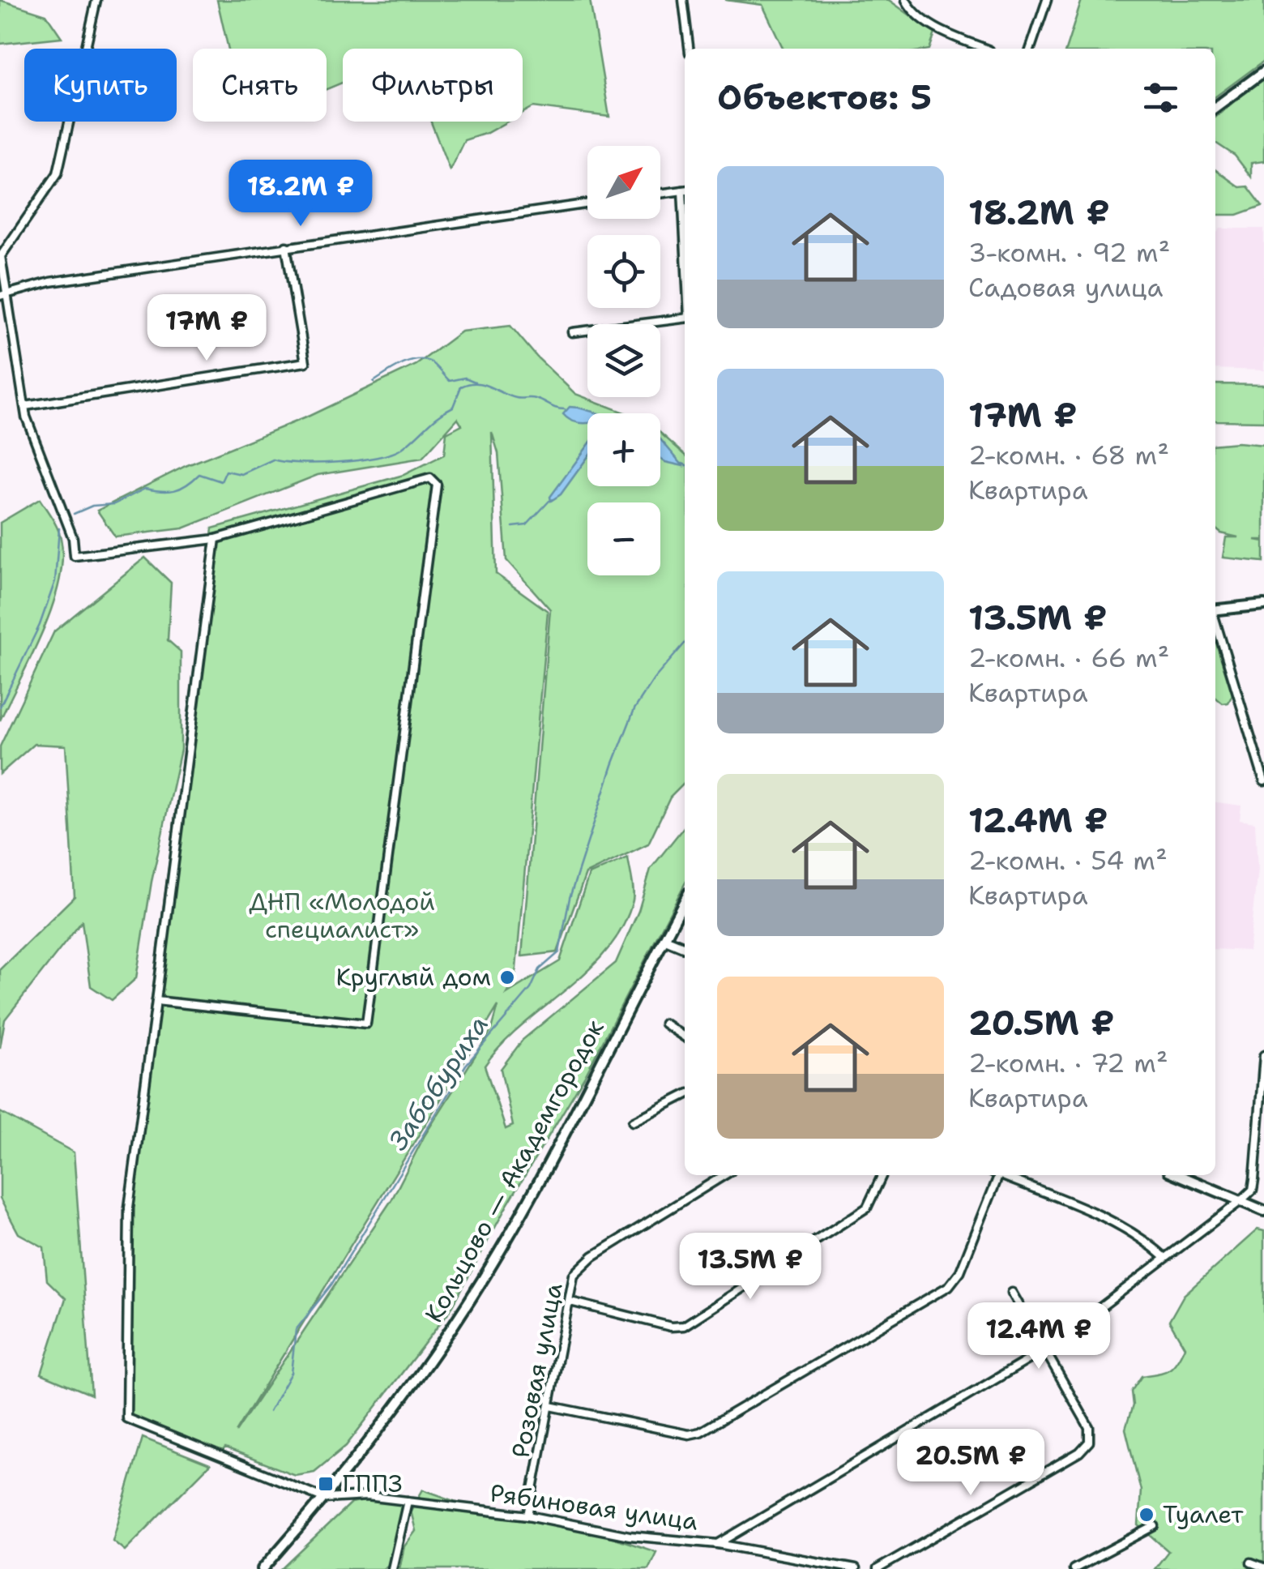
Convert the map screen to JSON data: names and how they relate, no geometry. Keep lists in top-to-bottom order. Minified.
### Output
{"streets":{"main road":["Кольцово — Академгородок"],"street":["Розовая улица","Рябиновая улица"]},"crossings":[["Кольцово — Академгородок","Рябиновая улица"],["Розовая улица","Рябиновая улица"]],"water":["Забобуриха"],"parks":["ДНП «Молодой специалист»"],"places":{"other":["Круглый дом","Туалет"],"transit":["ГППЗ"]},"north":"top right","page":{"chip":["Купить","Снять","Фильтры"],"heading":"Объектов: 5","map_buttons":["+","−"],"list":[{"name":"18.2M ₽","note":"3-комн. · 92 m² · Садовая улица"},{"name":"17M ₽","note":"2-комн. · 68 m² · Квартира"},{"name":"13.5M ₽","note":"2-комн. · 66 m² · Квартира"},{"name":"12.4M ₽","note":"2-комн. · 54 m² · Квартира"},{"name":"20.5M ₽","note":"2-комн. · 72 m² · Квартира"}],"price":["18.2M ₽","17M ₽","13.5M ₽","12.4M ₽","20.5M ₽"]}}
